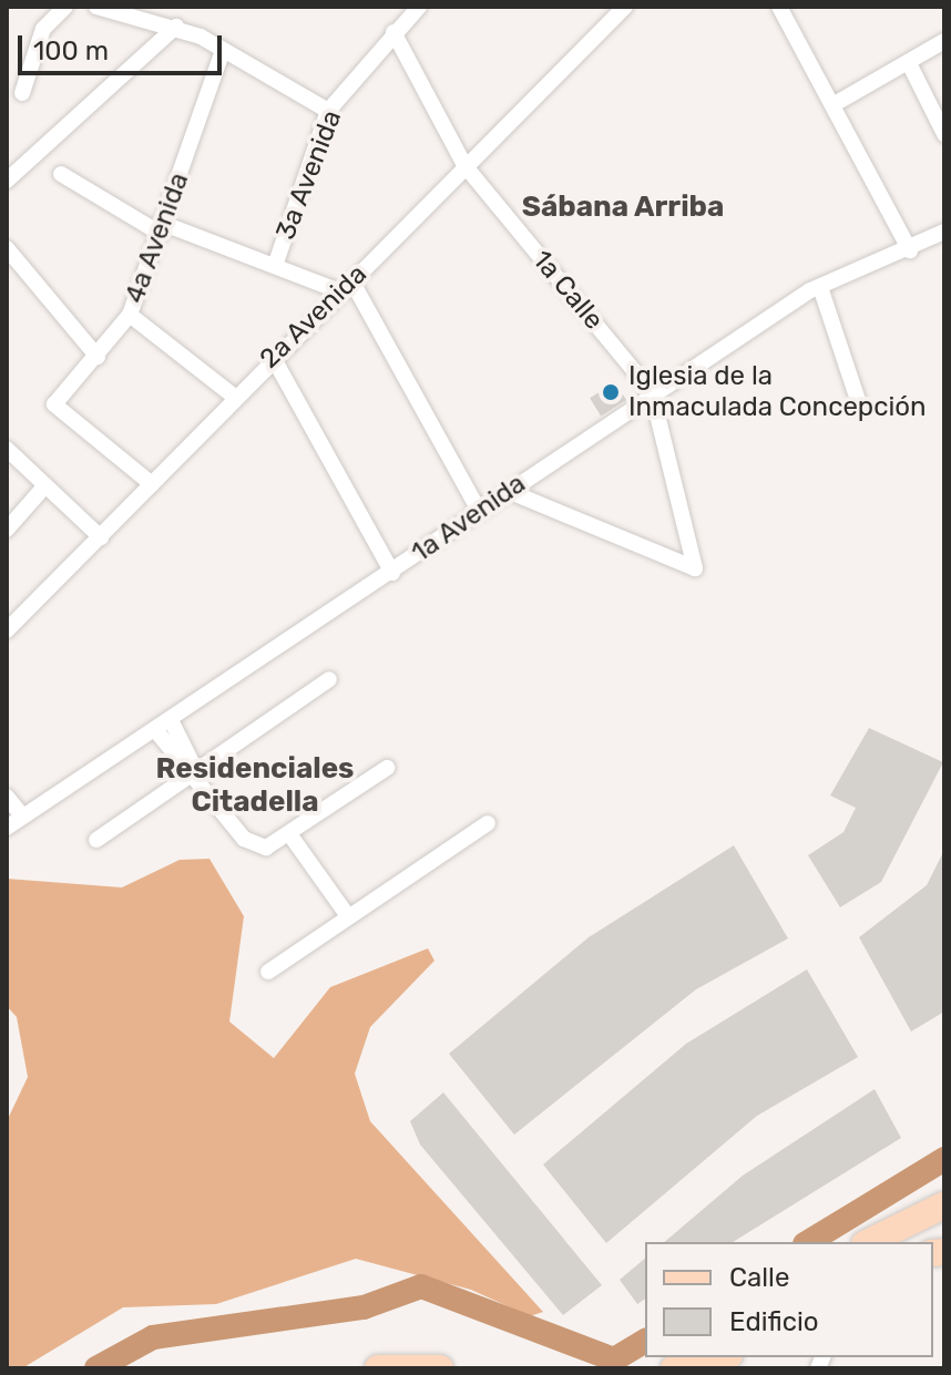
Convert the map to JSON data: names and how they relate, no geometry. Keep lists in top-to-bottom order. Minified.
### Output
{"streets":{"street":["3a Avenida","4a Avenida","1a Calle","2a Avenida","1a Avenida"]},"crossings":[["3a Avenida","1a Calle"],["4a Avenida","2a Avenida"],["1a Calle","2a Avenida"],["1a Calle","1a Avenida"]],"districts":["Sábana Arriba","Residenciales Citadella"],"places":["Iglesia de la Inmaculada Concepción"],"legend":["Calle","Edificio"],"scale_bar":"100 m"}
